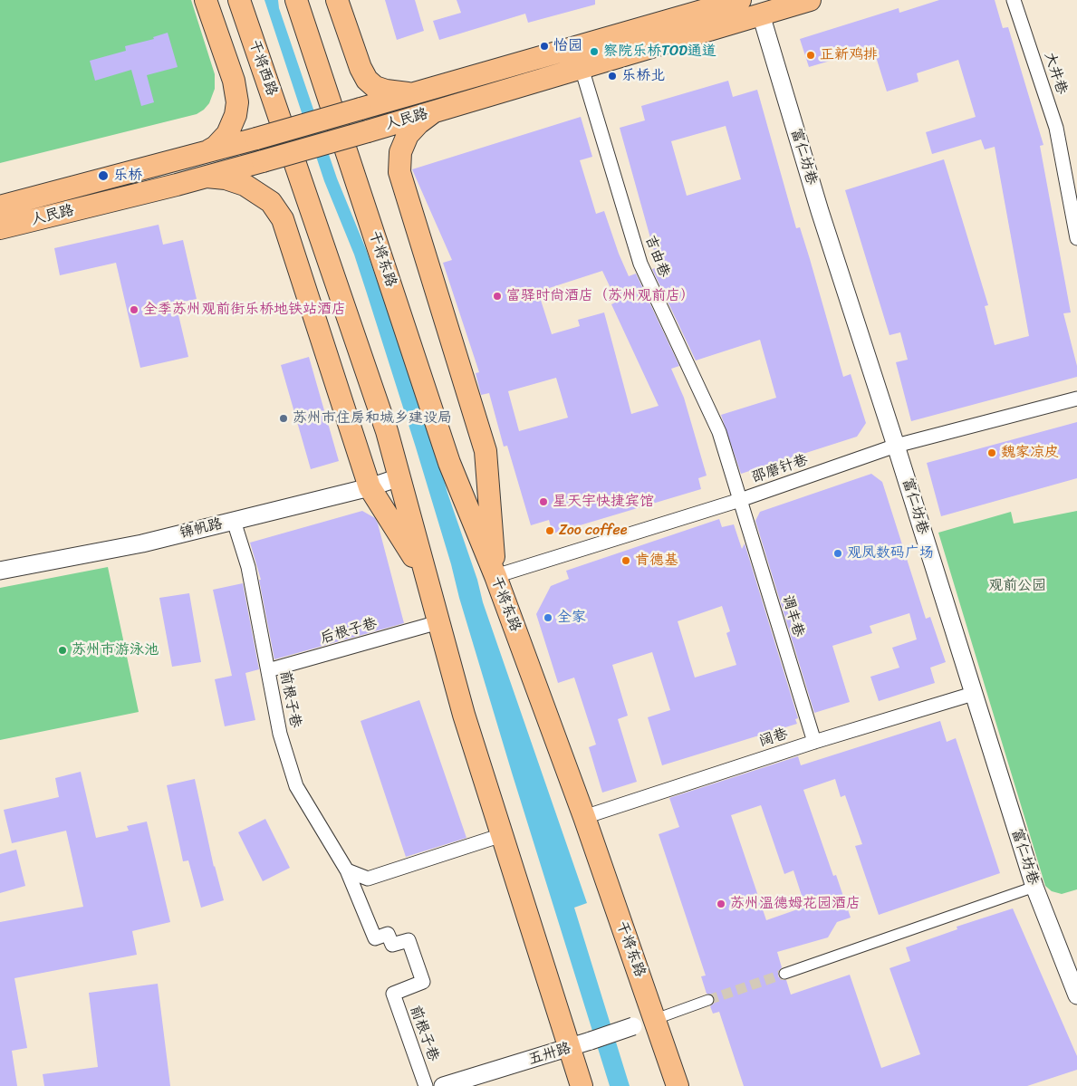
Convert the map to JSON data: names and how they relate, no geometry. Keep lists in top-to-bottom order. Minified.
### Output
{"streets":{"main road":["干将西路","人民路","干将东路"],"street":["大井巷","富仁坊巷","吉由巷","邵磨针巷","锦帆路","调丰巷","后根子巷","前根子巷","阔巷","五卅路"]},"crossings":[["干将西路","锦帆路"],["人民路","富仁坊巷"],["人民路","吉由巷"],["富仁坊巷","邵磨针巷"],["富仁坊巷","阔巷"],["吉由巷","邵磨针巷"],["吉由巷","调丰巷"],["干将东路","邵磨针巷"],["干将东路","阔巷"],["干将东路","五卅路"],["邵磨针巷","调丰巷"],["锦帆路","前根子巷"],["调丰巷","阔巷"],["后根子巷","前根子巷"]],"parks":["观前公园"],"places":["怡园","察院乐桥TOD通道","正新鸡排","乐桥北","乐桥","富驿时尚酒店（苏州观前店）","全季苏州观前街乐桥地铁站酒店","苏州市住房和城乡建设局","魏家凉皮","星天宇快捷宾馆","Zoo coffee","观凤数码广场","肯德基","全家","苏州市游泳池","苏州温德姆花园酒店"]}
